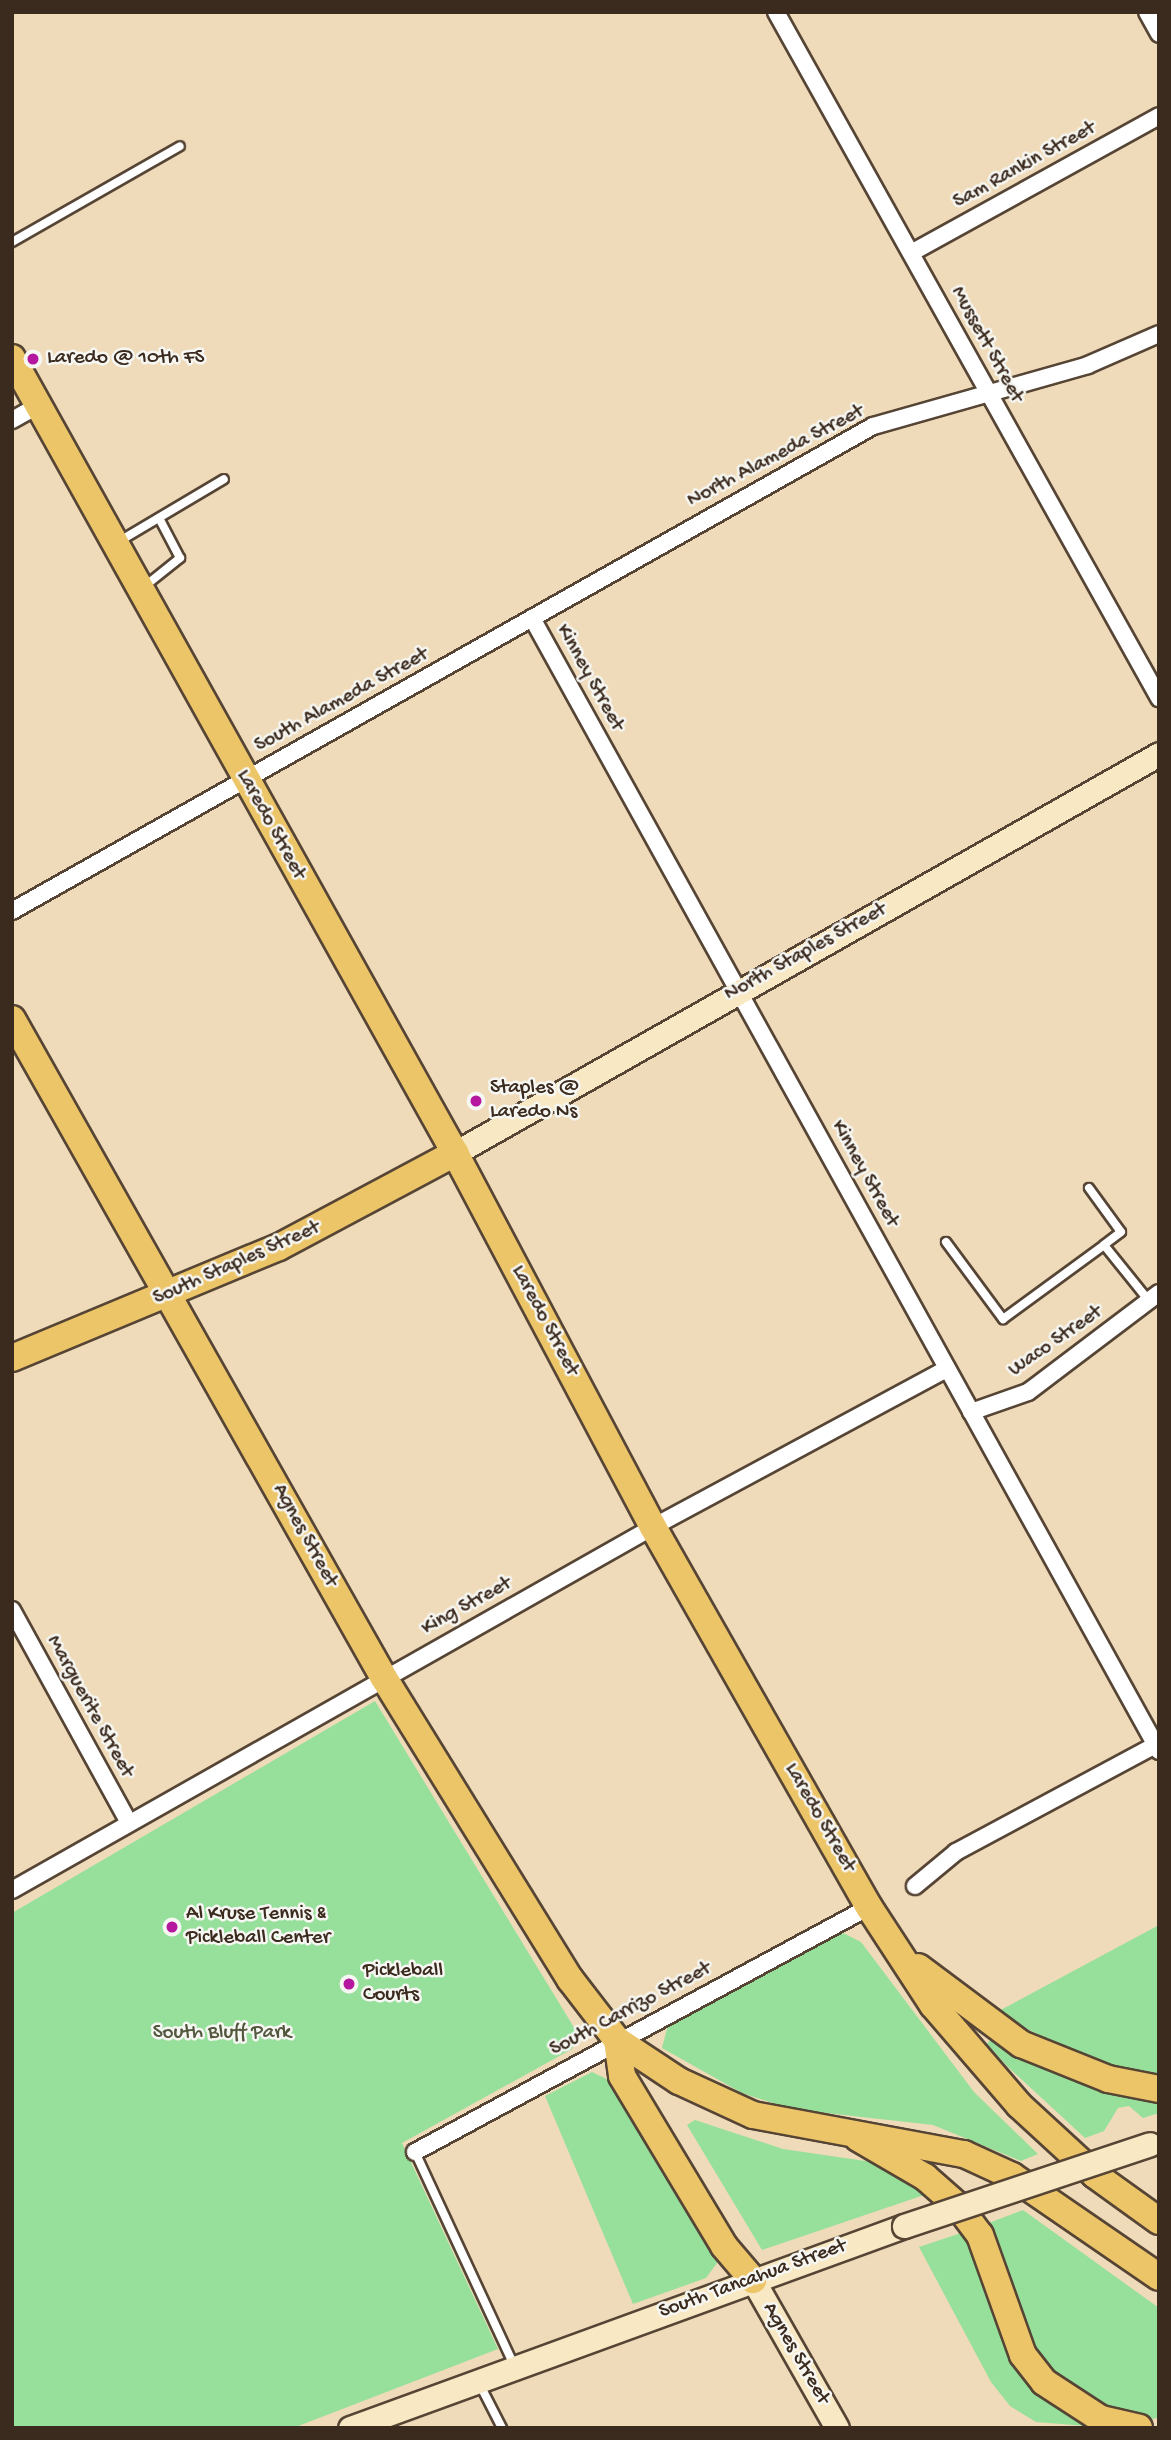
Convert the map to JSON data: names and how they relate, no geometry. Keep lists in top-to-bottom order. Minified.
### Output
{"streets":{"main road":["Laredo Street","North Staples Street","South Staples Street","Agnes Street","South Tancahua Street"],"street":["Sam Rankin Street","Mussett Street","North Alameda Street","Kinney Street","South Alameda Street","Waco Street","King Street","Marguerite Street","South Carrizo Street"]},"crossings":[["Sam Rankin Street","Mussett Street"],["Mussett Street","North Alameda Street"],["North Alameda Street","South Alameda Street"],["Kinney Street","South Alameda Street"],["Kinney Street","North Staples Street"],["Kinney Street","Waco Street"],["Kinney Street","King Street"],["South Alameda Street","Laredo Street"],["Laredo Street","North Staples Street"],["Laredo Street","South Staples Street"],["Laredo Street","King Street"],["Laredo Street","South Carrizo Street"],["North Staples Street","South Staples Street"],["South Staples Street","Agnes Street"],["Agnes Street","King Street"],["Agnes Street","South Carrizo Street"],["Agnes Street","South Tancahua Street"],["King Street","Marguerite Street"]],"parks":["South Bluff Park"],"places":["Laredo @ 10th FS","Staples @ Laredo Ns","Al Kruse Tennis & Pickleball Center","Pickleball Courts"]}
